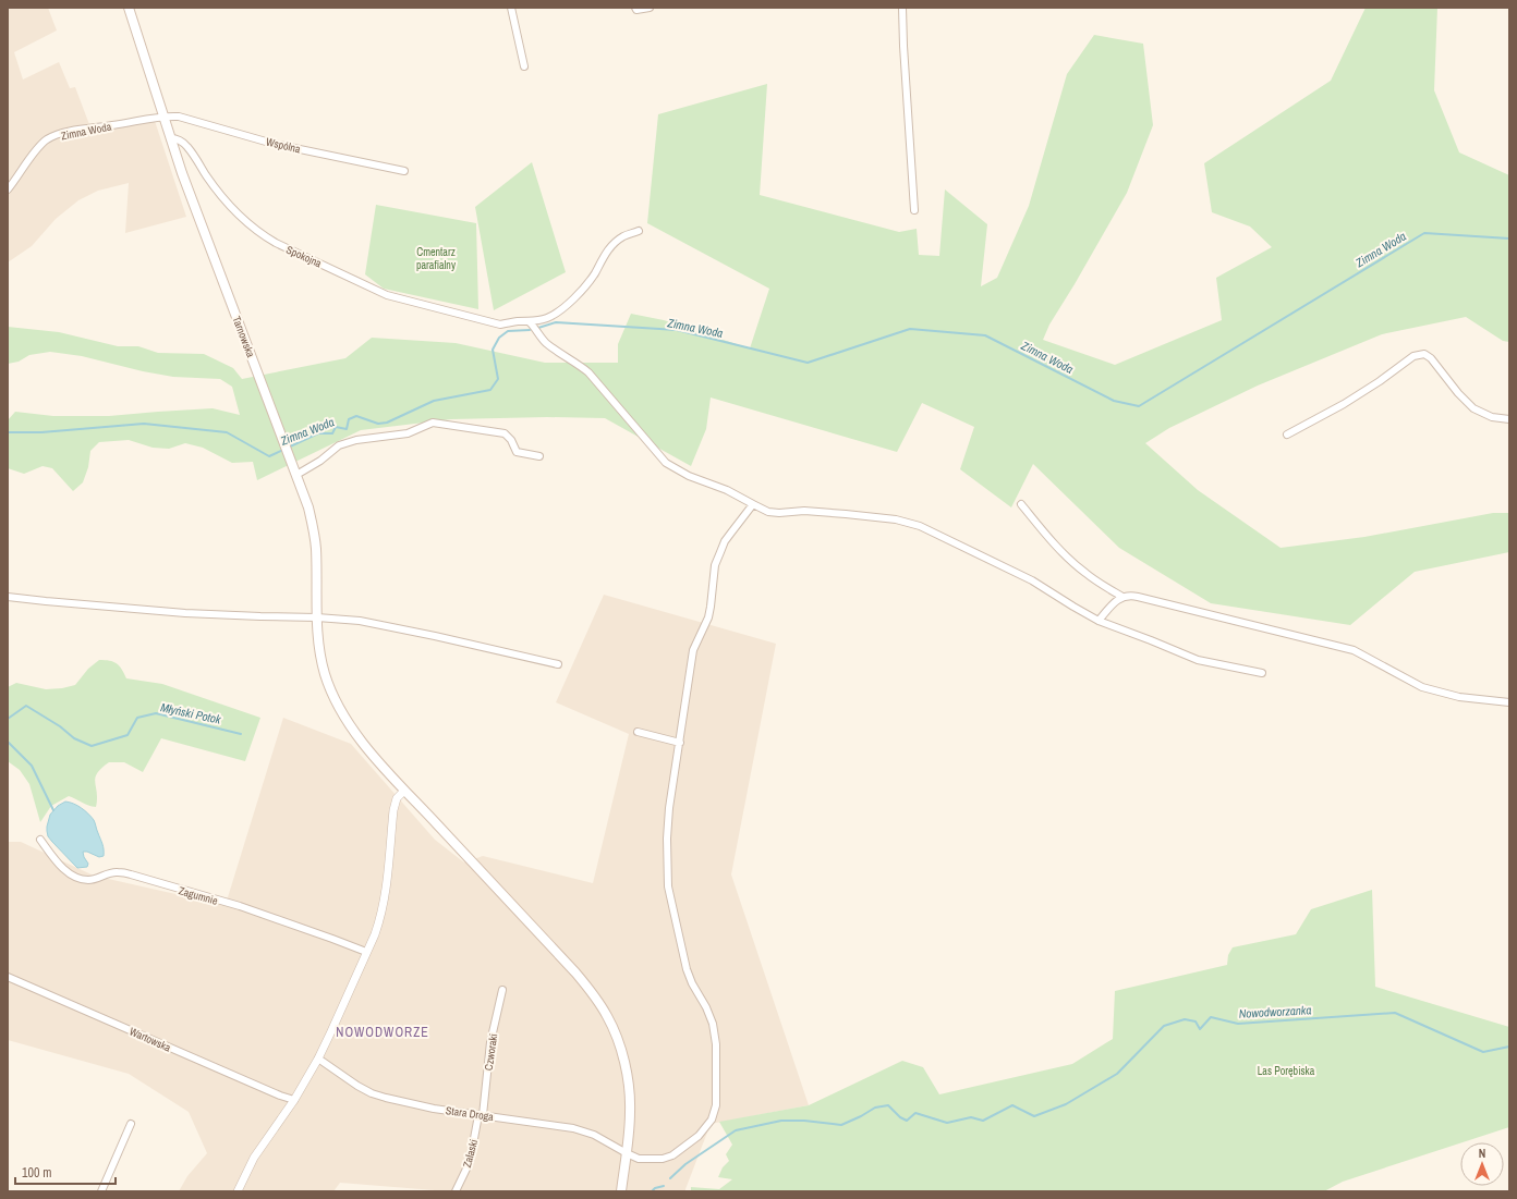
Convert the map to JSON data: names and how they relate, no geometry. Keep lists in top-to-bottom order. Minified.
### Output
{"streets":{"main road":["Tarnowska"],"street":["Zimna Woda","Wspólna","Spokojna","Zagumnie","Wartowska","Czworaki","Stara Droga","Zalaski"]},"crossings":[["Zimna Woda","Wspólna"],["Zimna Woda","Tarnowska"],["Wspólna","Tarnowska"],["Spokojna","Tarnowska"],["Tarnowska","Stara Droga"],["Czworaki","Stara Droga"],["Czworaki","Zalaski"],["Stara Droga","Zalaski"]],"districts":["NOWODWORZE"],"water":["Zimna Woda","Młyński Potok","Nowodworzanka"],"parks":["Cmentarz parafialny","Las Porębiska"],"scale_bar":"100 m","north":"top"}
